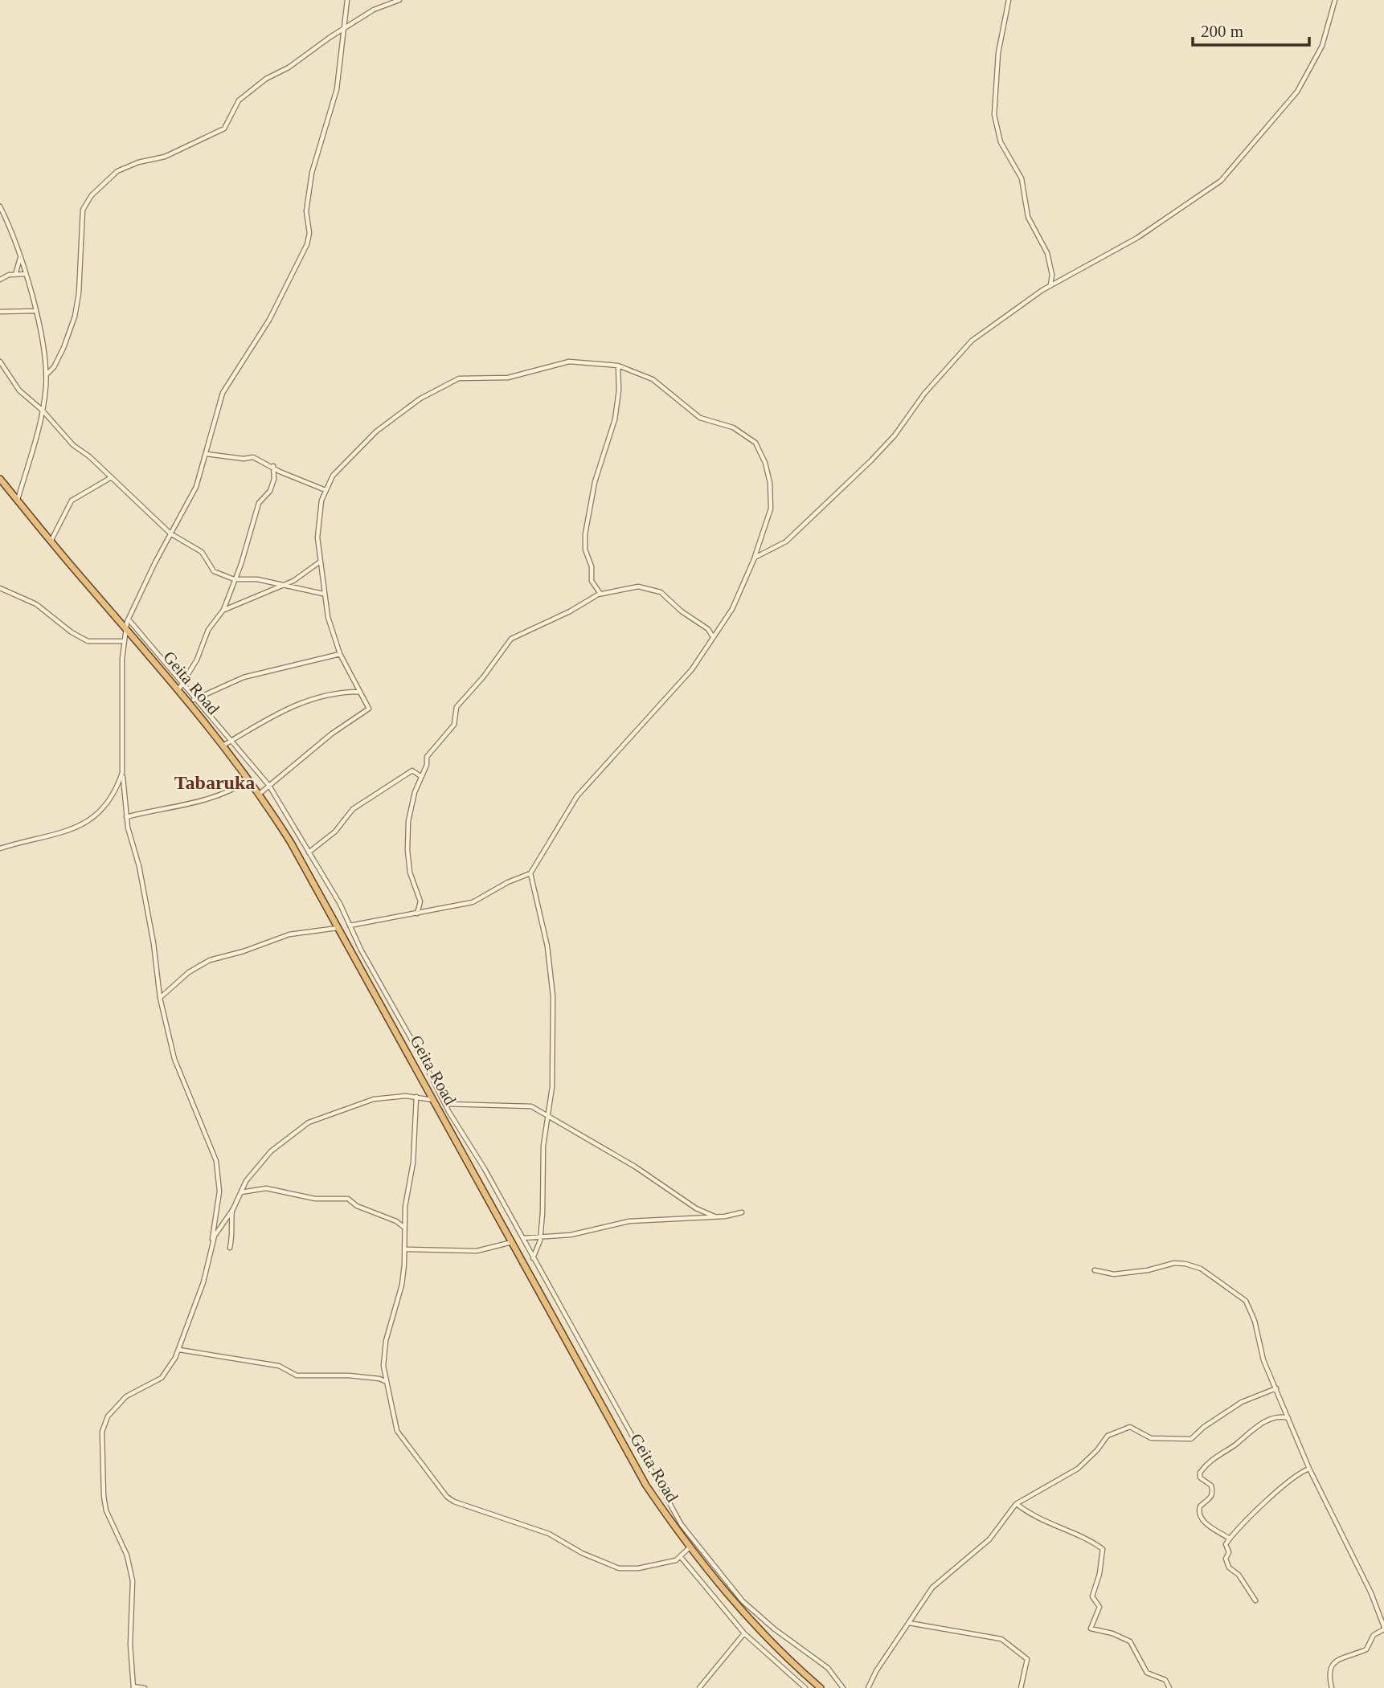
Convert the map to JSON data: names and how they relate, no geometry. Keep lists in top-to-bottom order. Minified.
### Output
{"streets":{"highway":["Geita Road"]},"districts":["Tabaruka"],"scale_bar":"200 m"}
